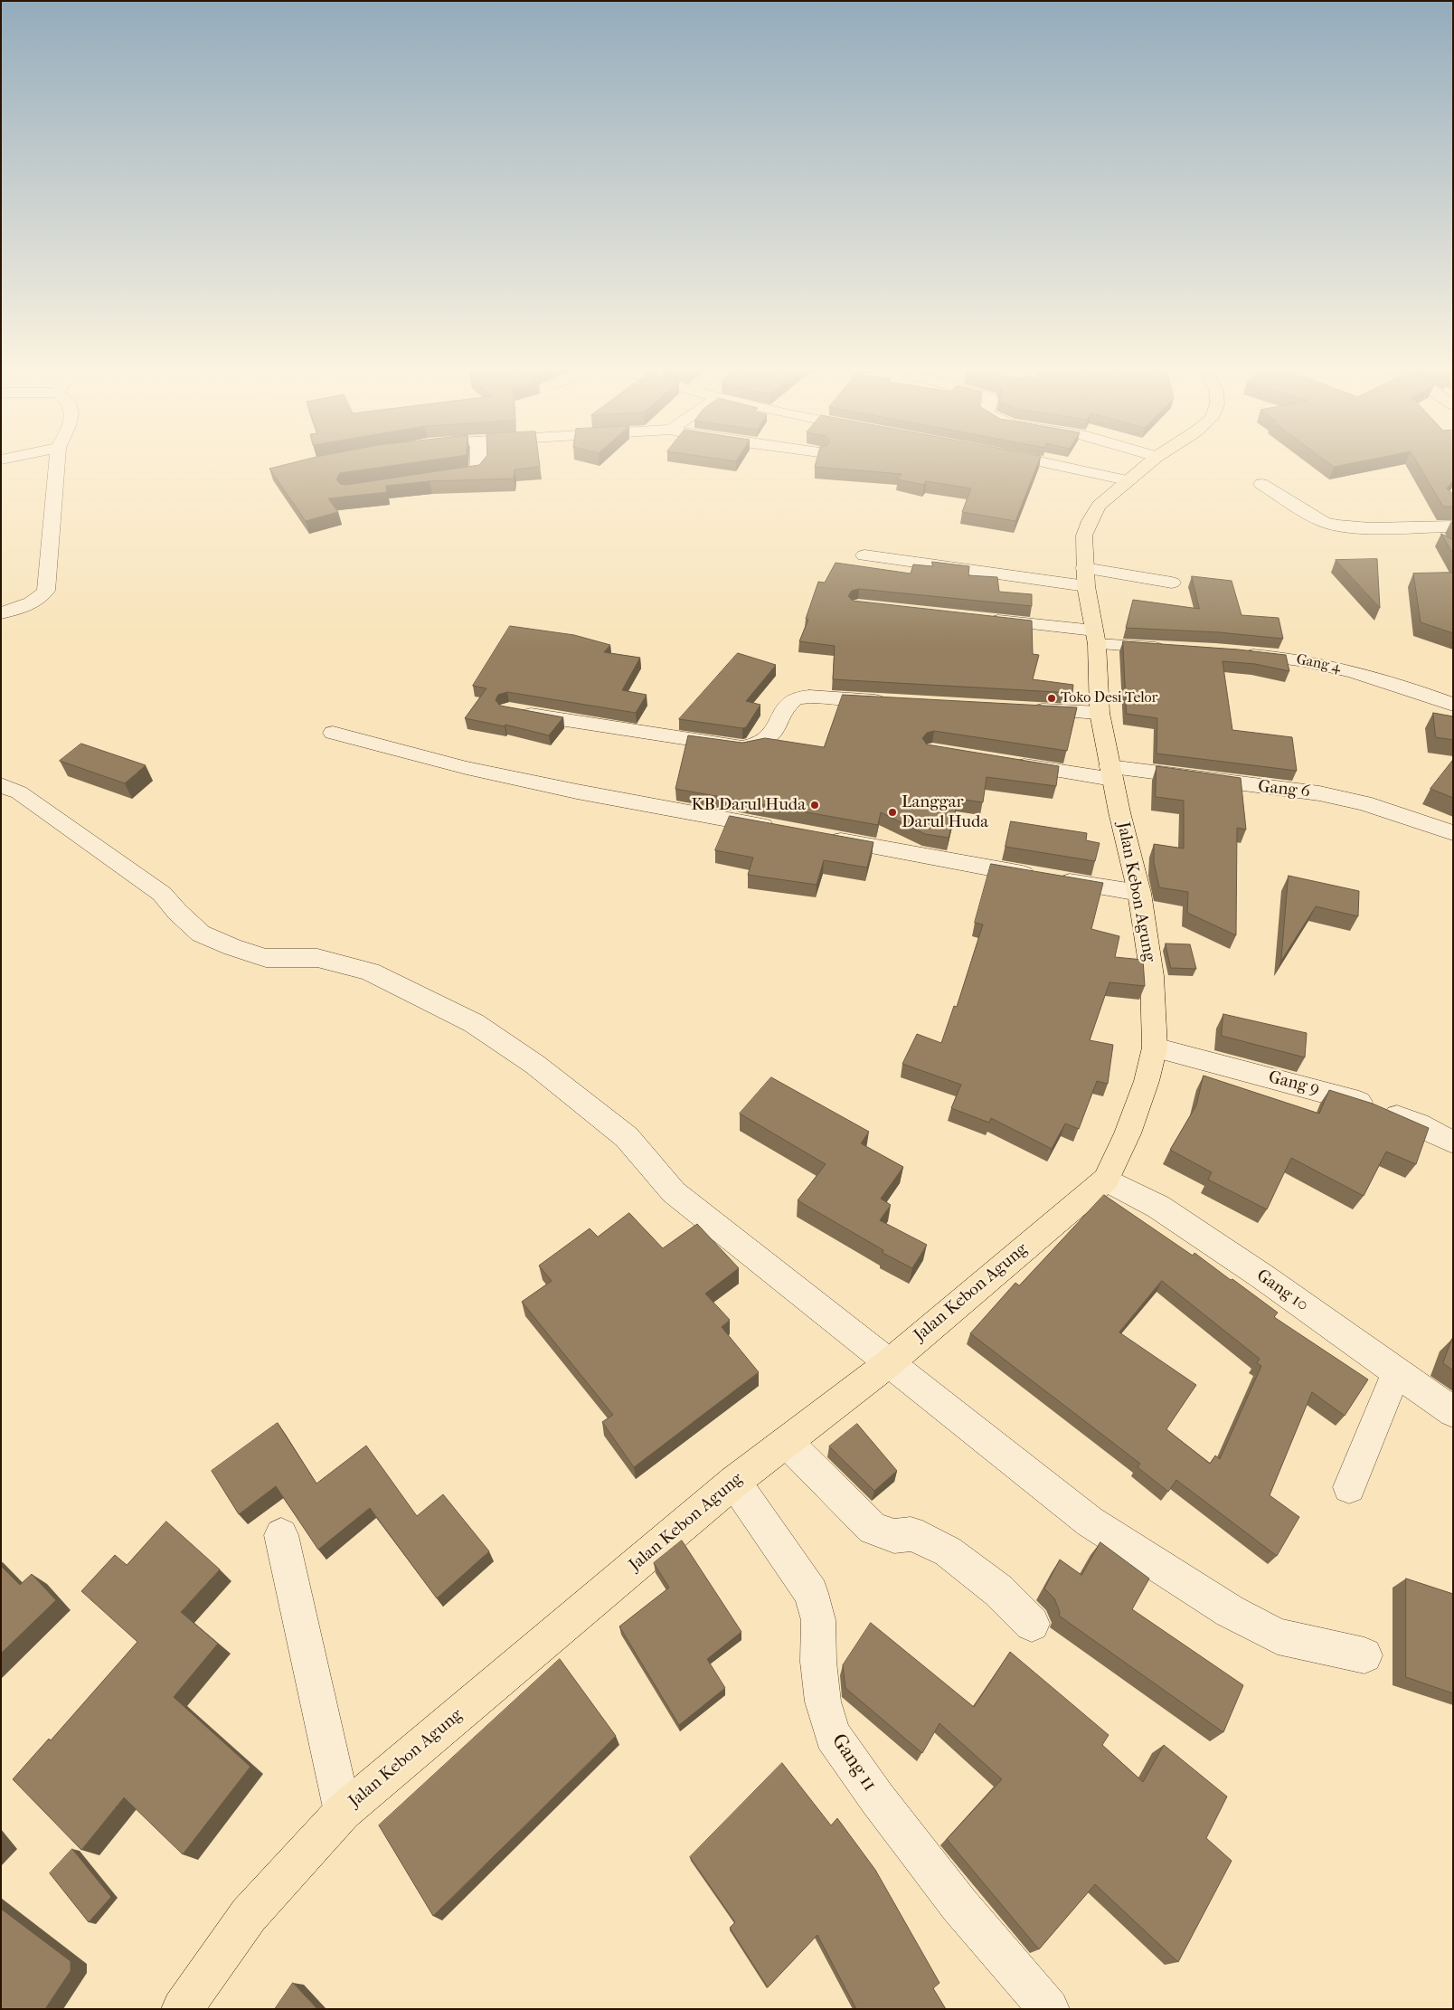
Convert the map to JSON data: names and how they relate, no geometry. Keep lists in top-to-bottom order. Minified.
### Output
{"streets":{"main road":["Jalan Kebon Agung"],"street":["Gang 4","Gang 6","Gang 9","Gang 10","Gang 11"]},"crossings":[["Gang 6","Jalan Kebon Agung"],["Jalan Kebon Agung","Gang 9"],["Jalan Kebon Agung","Gang 10"],["Jalan Kebon Agung","Gang 11"]],"places":["Toko Desi Telor","KB Darul Huda","Langgar Darul Huda"]}
